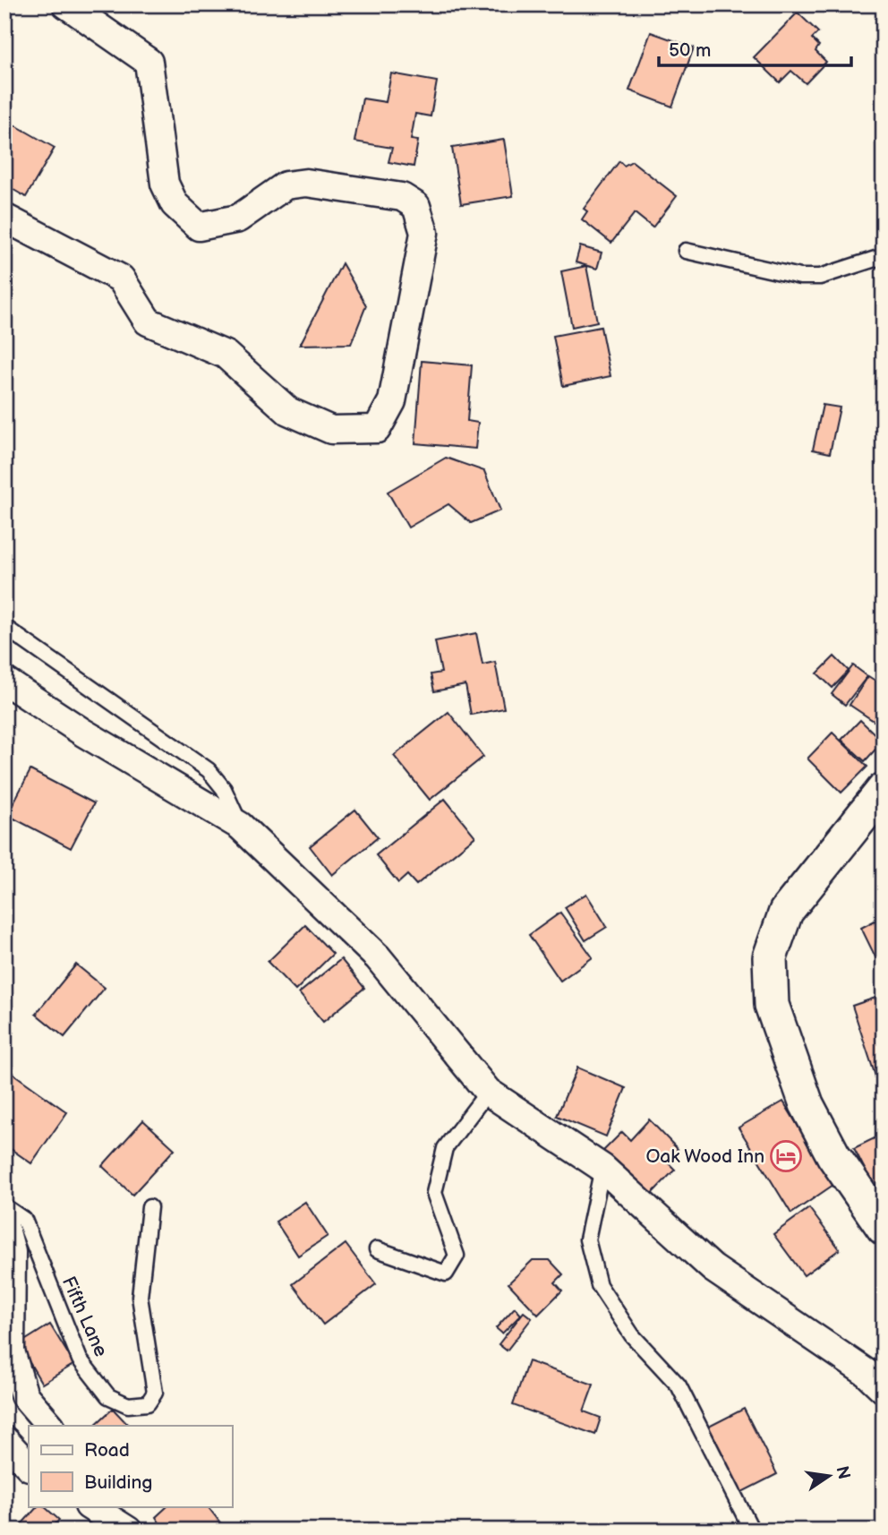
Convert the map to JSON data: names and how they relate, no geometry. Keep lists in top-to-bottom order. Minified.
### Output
{"streets":{"lane":["Fifth Lane"]},"places":{"hotel":["Oak Wood Inn"]},"legend":["Road","Building"],"scale_bar":"50 m","north":"right"}
